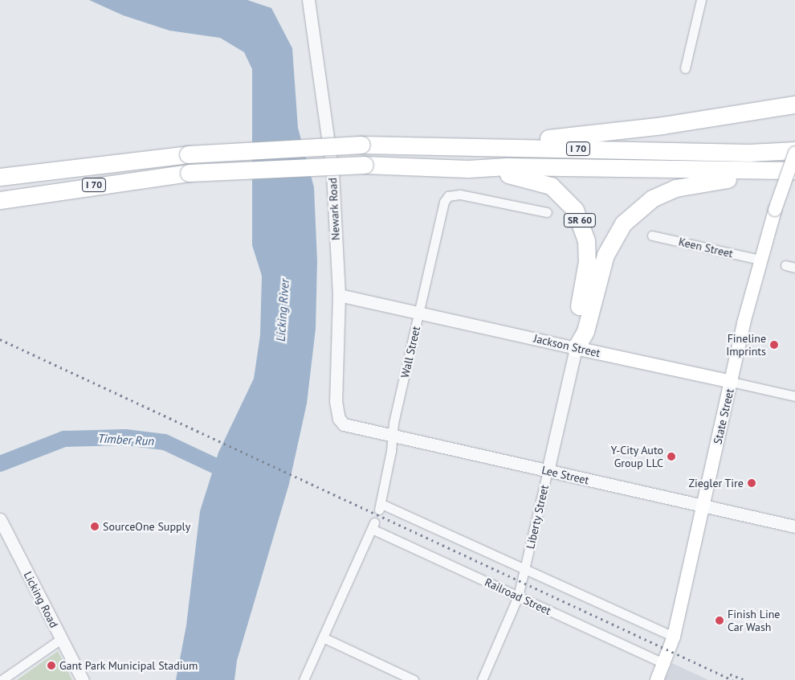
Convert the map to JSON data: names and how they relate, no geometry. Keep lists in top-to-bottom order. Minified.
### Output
{"streets":{"highway":["I 70","SR 60"],"main road":["Jackson Street","State Street"],"street":["Newark Road","Keen Street","Wall Street","Lee Street","Liberty Street","Railroad Street","Licking Road"]},"crossings":[["I 70","SR 60"],["I 70","State Street"],["Newark Road","Jackson Street"],["Newark Road","Lee Street"],["SR 60","Jackson Street"],["SR 60","Liberty Street"],["Keen Street","State Street"],["Jackson Street","Wall Street"],["Jackson Street","State Street"],["Jackson Street","Liberty Street"],["Wall Street","Lee Street"],["Wall Street","Liberty Street"],["State Street","Lee Street"],["State Street","Railroad Street"],["Lee Street","Liberty Street"],["Liberty Street","Railroad Street"]],"water":["Licking River","Timber Run"],"places":["Fineline Imprints","Y-City Auto Group LLC","Ziegler Tire","SourceOne Supply","Finish Line Car Wash","Gant Park Municipal Stadium"]}
